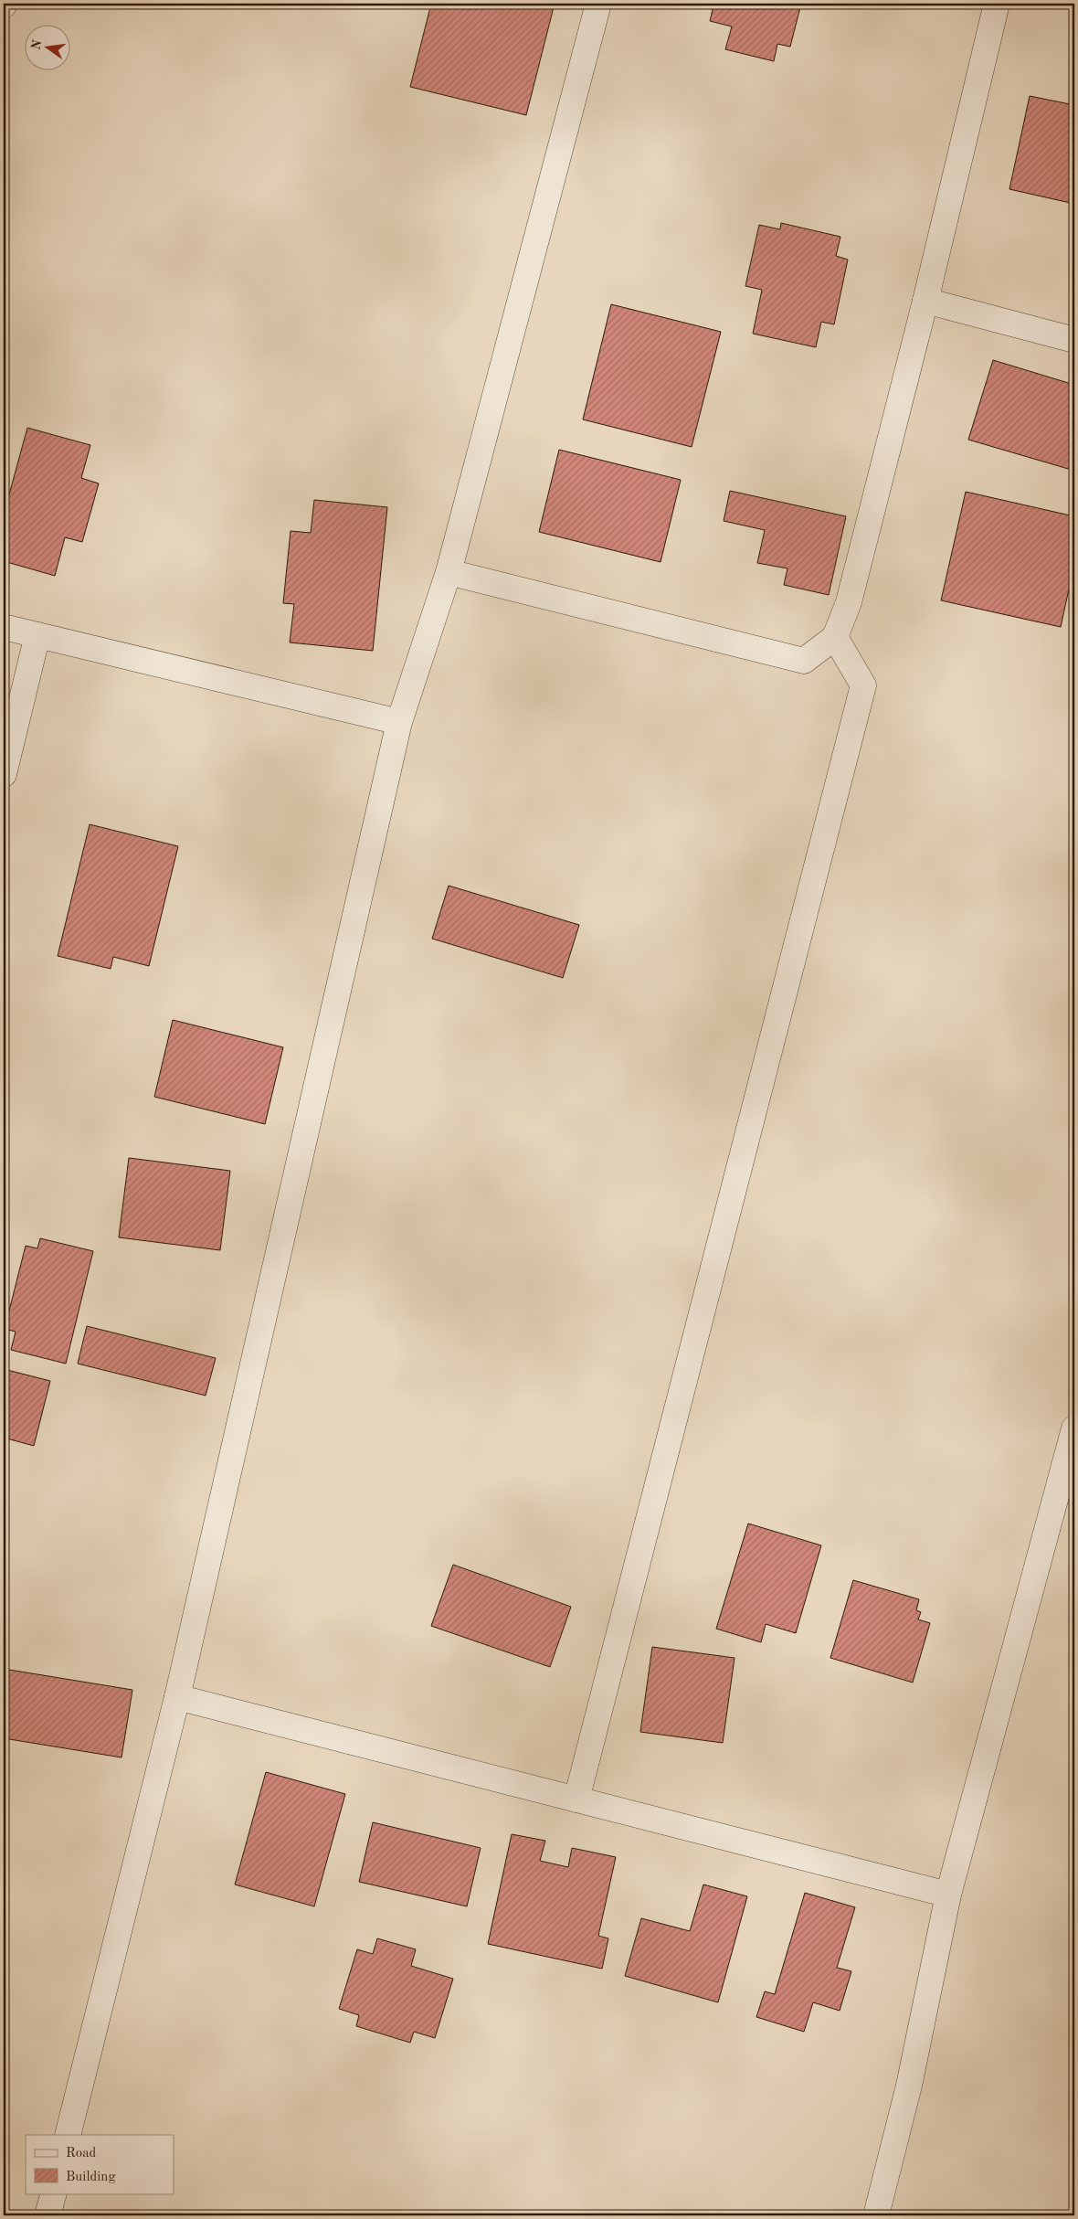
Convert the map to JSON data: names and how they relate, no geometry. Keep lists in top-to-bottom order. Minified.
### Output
{"legend":["Road","Building"],"north":"left"}
